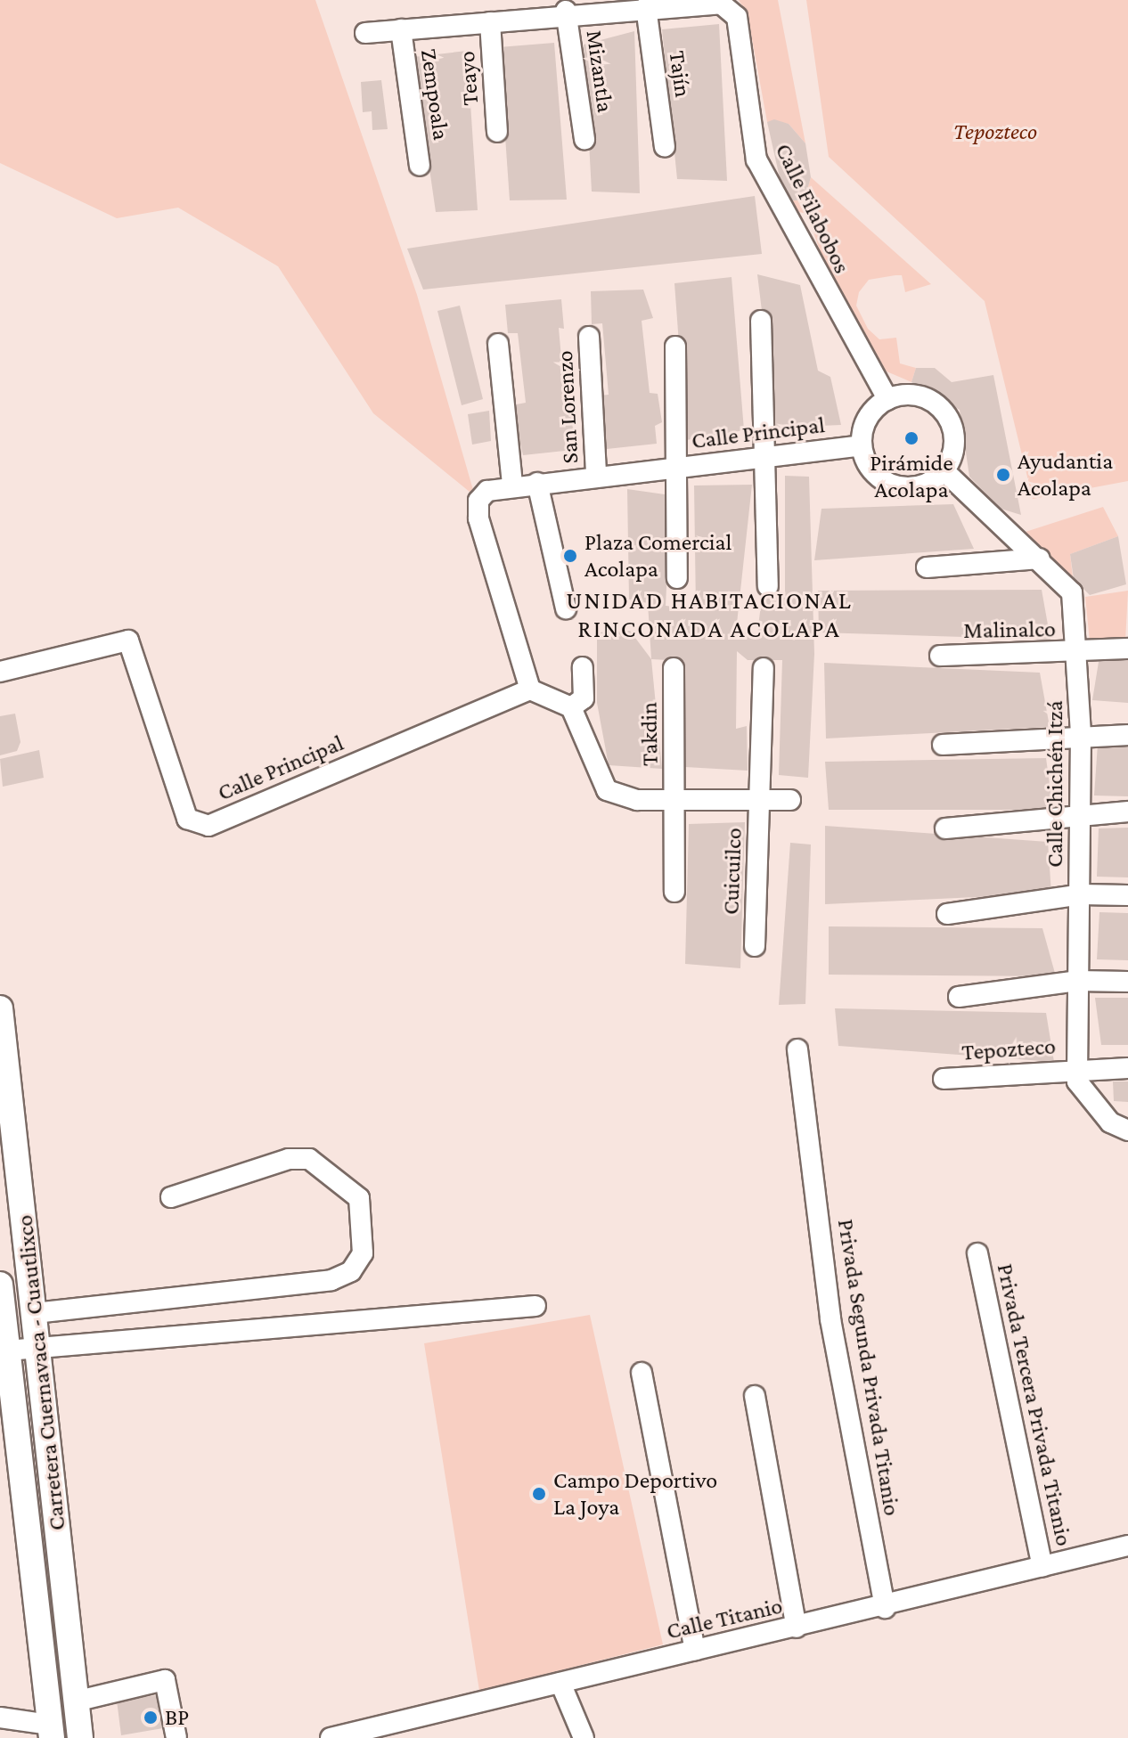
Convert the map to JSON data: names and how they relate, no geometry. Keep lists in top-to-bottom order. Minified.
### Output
{"streets":{"main road":["Carretera Cuernavaca - Cuautlixco"],"street":["Mizantla","Tajín","Teayo","Zempoala","Calle Filabobos","San Lorenzo","Calle Principal","Malinalco","Takdin","Calle Chichén Itzá","Cuicuilco","Tepozteco","Privada Segunda Privada Titanio","Privada Tercera Privada Titanio","Calle Titanio"]},"crossings":[["Mizantla","Calle Filabobos"],["Tajín","Calle Filabobos"],["Teayo","Calle Filabobos"],["Zempoala","Calle Filabobos"],["Calle Filabobos","Calle Principal"],["Calle Filabobos","Calle Chichén Itzá"],["San Lorenzo","Calle Principal"],["Calle Principal","Calle Chichén Itzá"],["Malinalco","Calle Chichén Itzá"],["Calle Chichén Itzá","Tepozteco"],["Privada Segunda Privada Titanio","Calle Titanio"],["Privada Tercera Privada Titanio","Calle Titanio"]],"districts":["UNIDAD HABITACIONAL RINCONADA ACOLAPA"],"parks":["Tepozteco"],"places":["Pirámide Acolapa","Ayudantia Acolapa","Plaza Comercial Acolapa","Campo Deportivo La Joya","BP"]}
